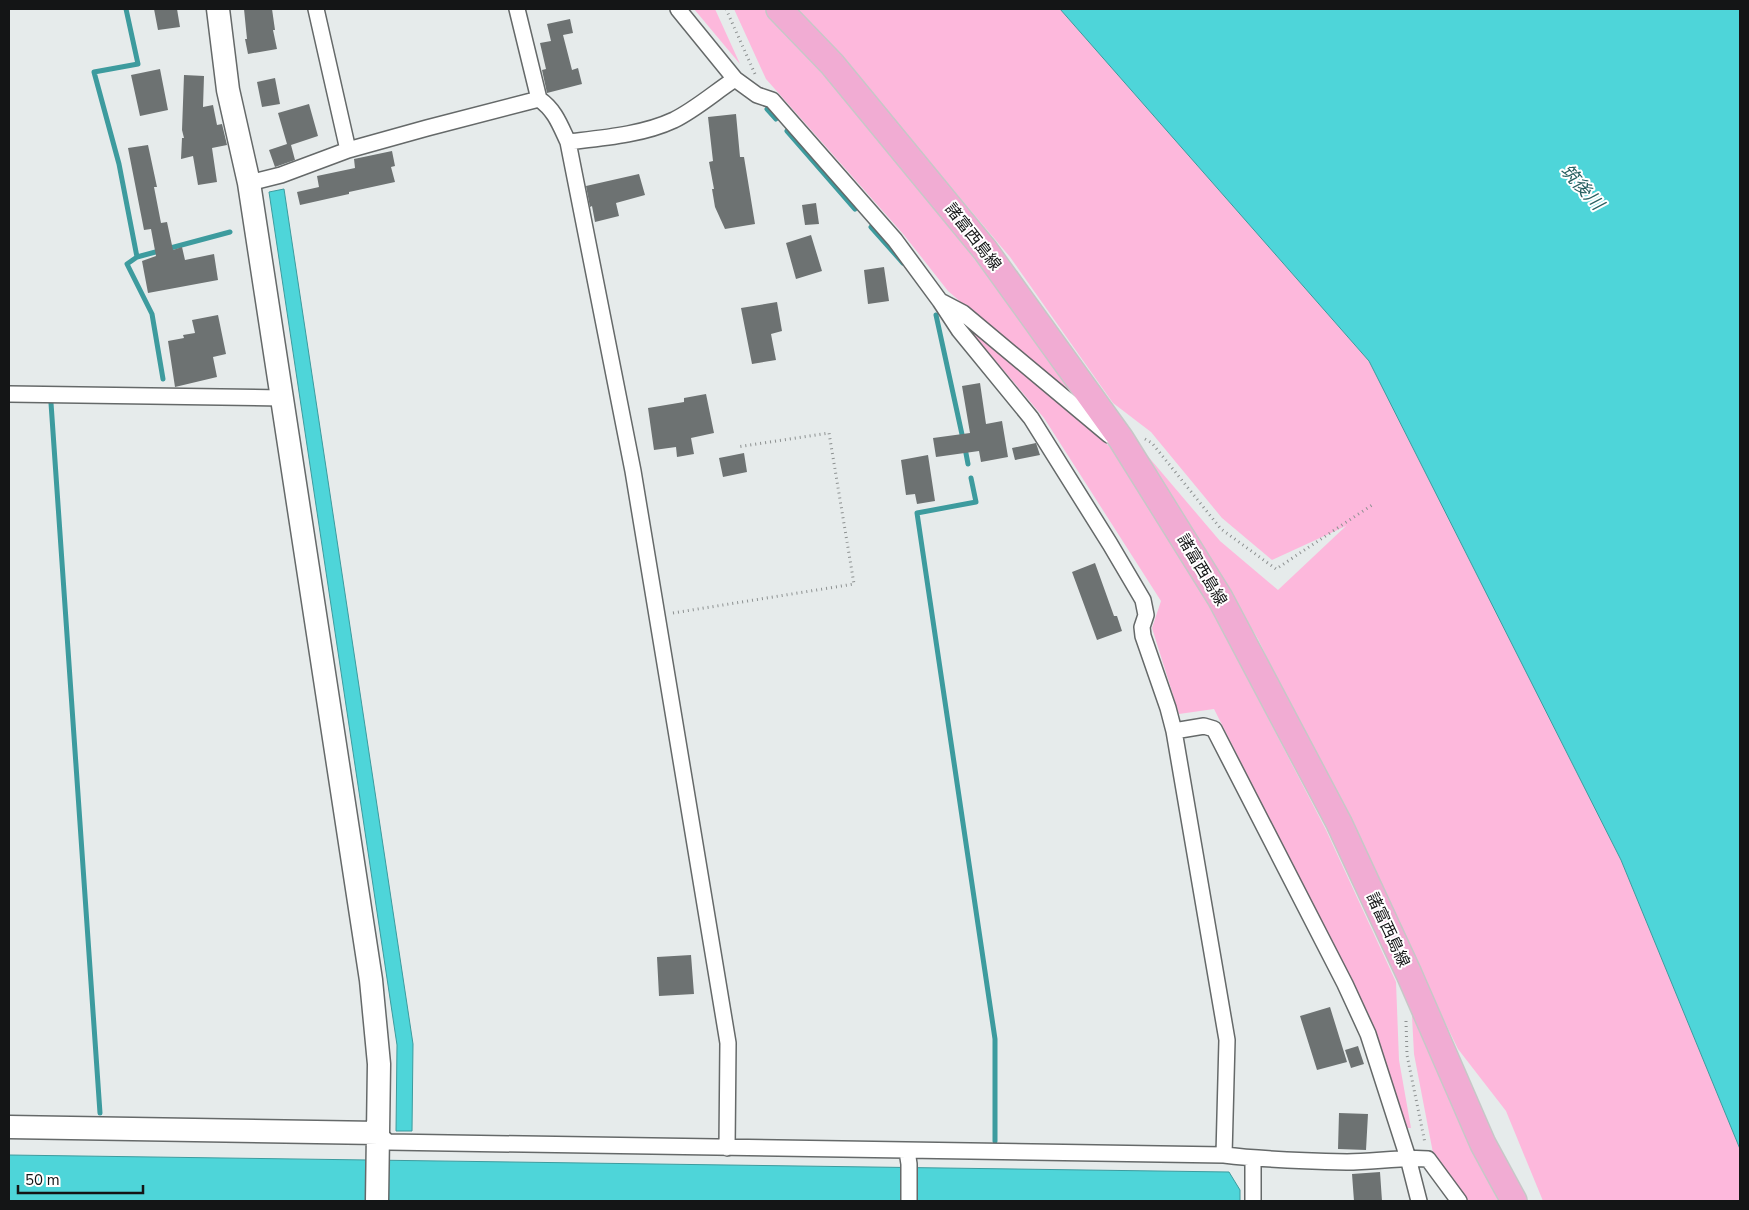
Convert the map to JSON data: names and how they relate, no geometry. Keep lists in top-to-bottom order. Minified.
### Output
{"streets":{"main road":["諸富西島線"]},"water":["筑後川"],"scale_bar":"50 m"}
